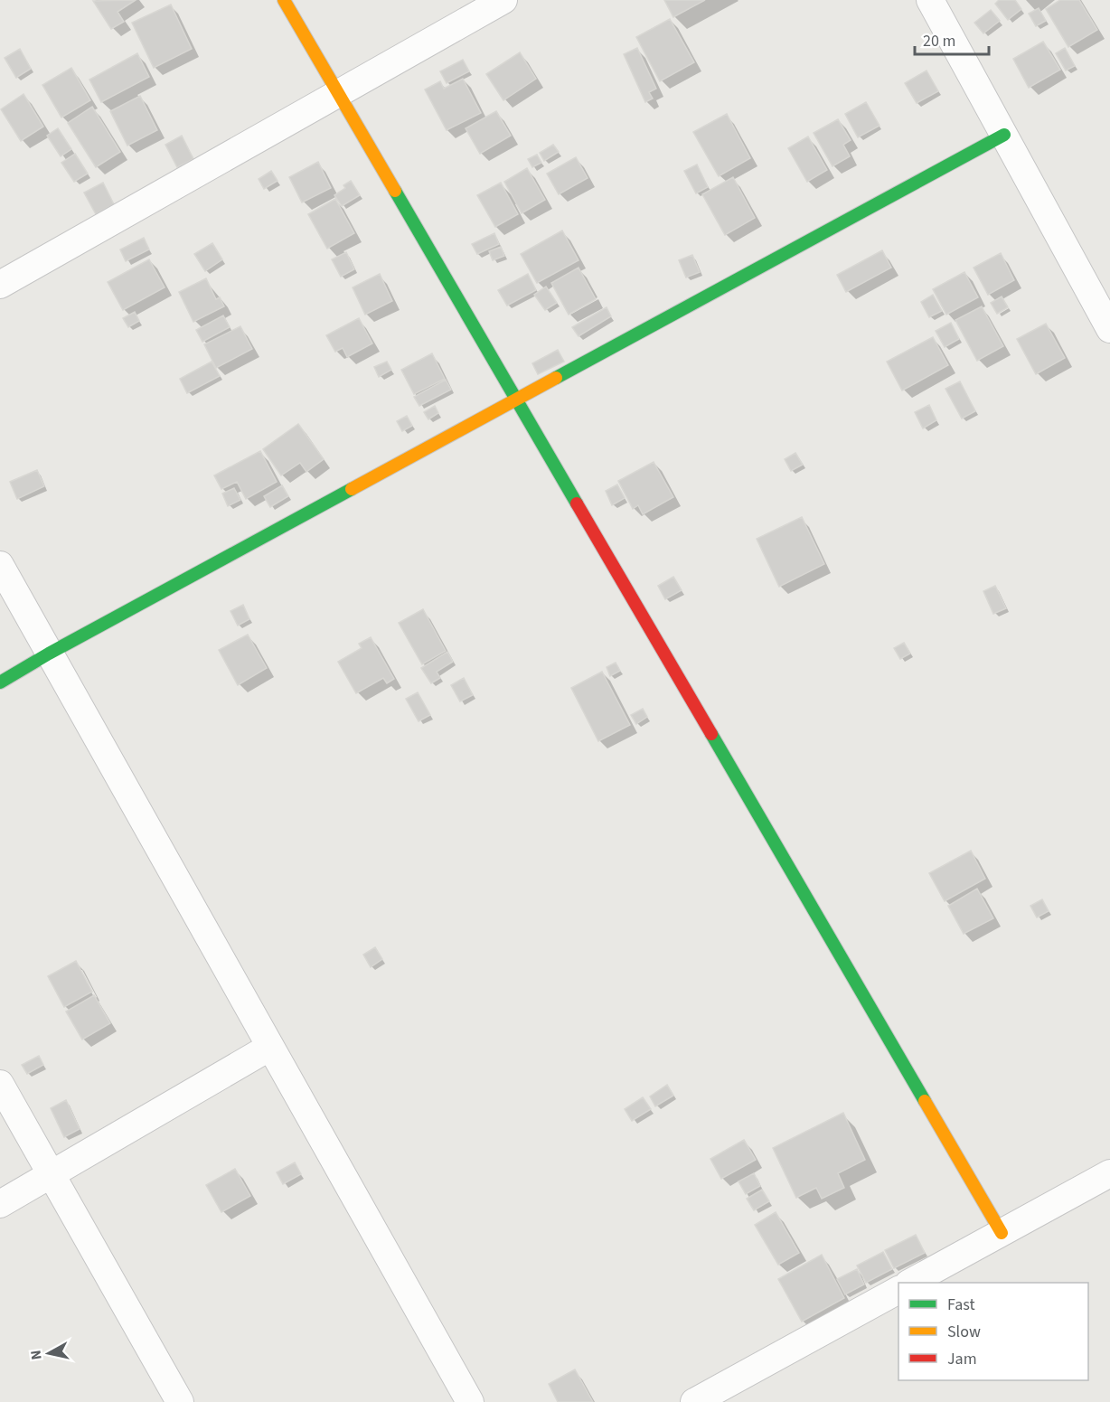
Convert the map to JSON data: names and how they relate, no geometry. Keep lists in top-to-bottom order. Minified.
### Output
{"legend":["Fast","Slow","Jam"],"scale_bar":"20 m","north":"left"}
